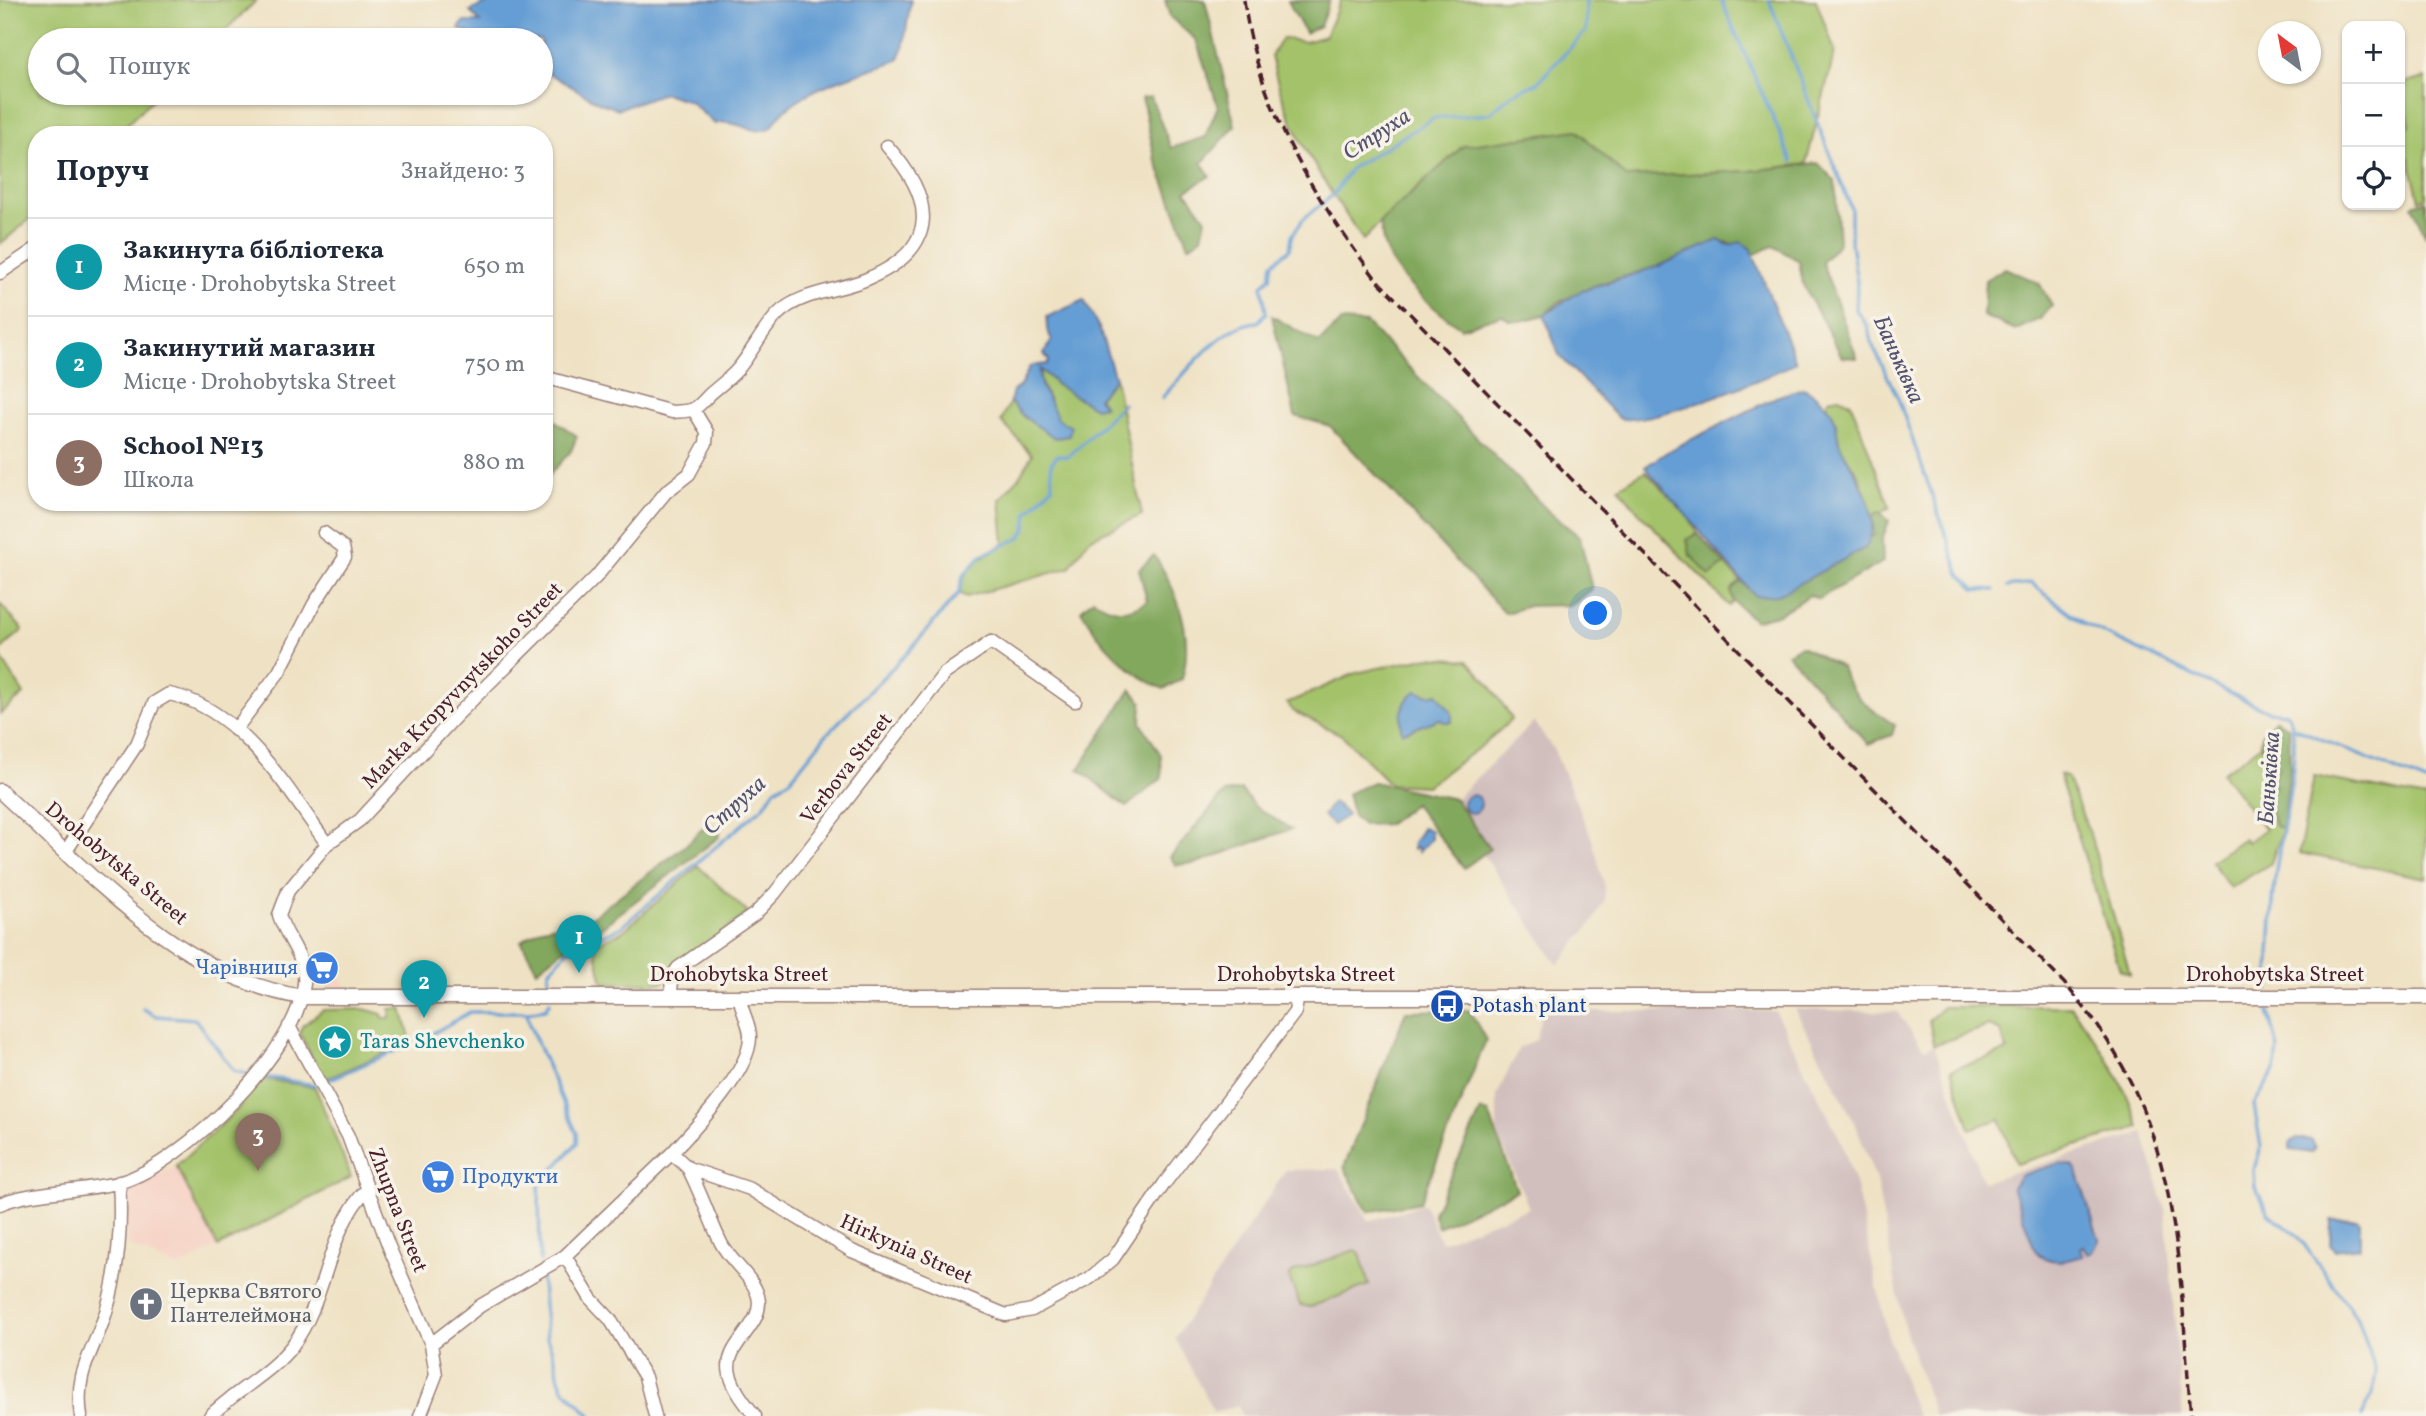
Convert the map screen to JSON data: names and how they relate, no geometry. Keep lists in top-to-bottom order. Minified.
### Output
{"streets":{"street":["Marka Kropyvnytskoho Street","Verbova Street","Drohobytska Street","Zhupna Street","Hirkynia Street"]},"crossings":[["Marka Kropyvnytskoho Street","Drohobytska Street"],["Verbova Street","Drohobytska Street"],["Drohobytska Street","Hirkynia Street"]],"water":["Струха","Баньківка"],"places":{"supermarket":["Чарівниця","Продукти"],"bus stop":["Potash plant"],"place":["Taras Shevchenko"],"church":["Церква Святого Пантелеймона"]},"north":"top left","page":{"map_buttons":["+","−"],"search":"Пошук","heading":["Поруч","Знайдено: 3"],"list":[{"mark":"1","name":"Закинута бібліотека","note":"Місце · Drohobytska Street","value":"650 m"},{"mark":"2","name":"Закинутий магазин","note":"Місце · Drohobytska Street","value":"750 m"},{"mark":"3","name":"School №13","note":"Школа","value":"880 m"}],"pins":["1","2","3"]}}
